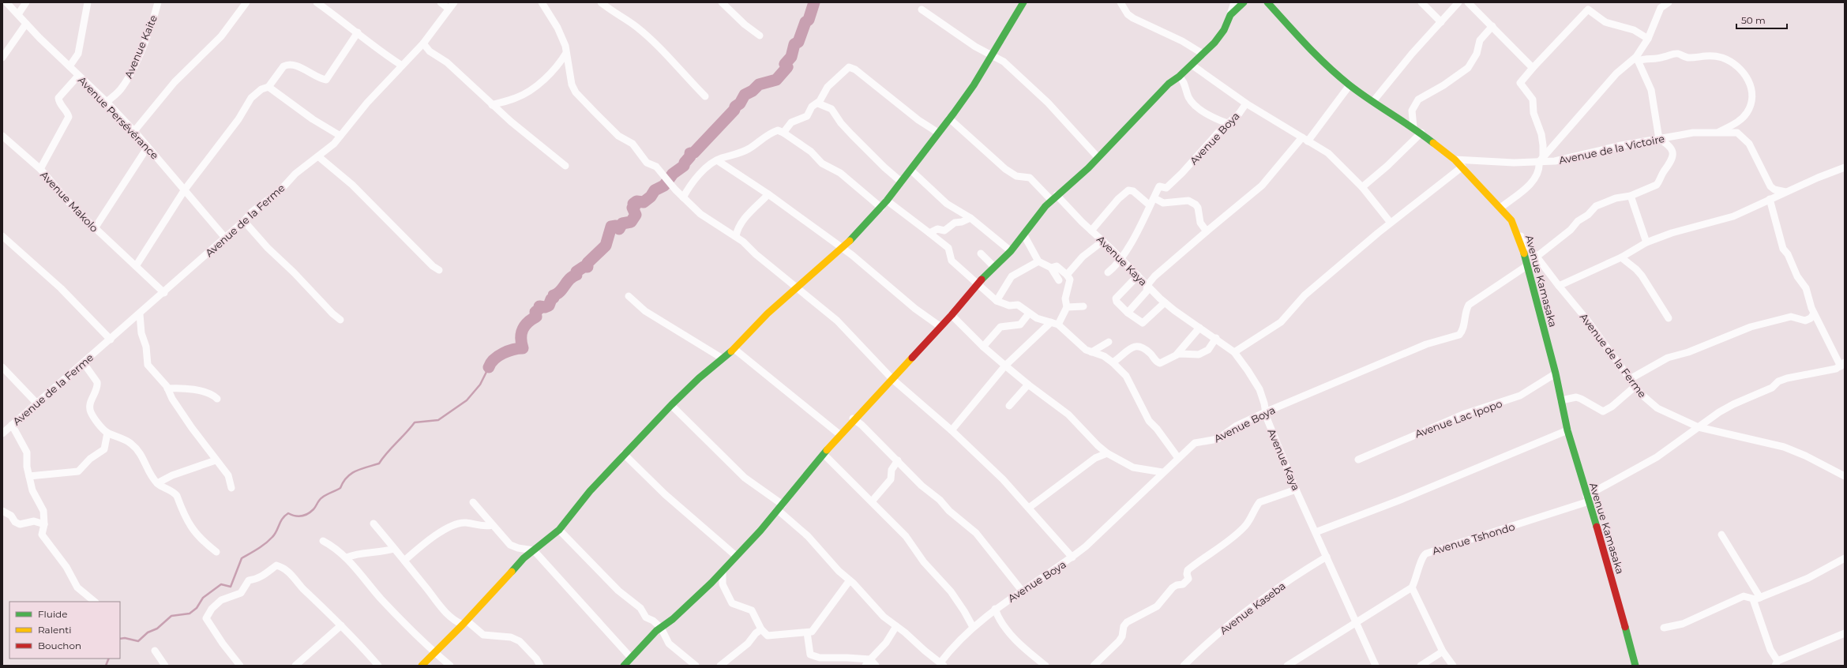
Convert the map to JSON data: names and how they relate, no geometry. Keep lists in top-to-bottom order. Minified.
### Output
{"streets":{"street":["Avenue Kaite","Avenue Persévérance","Avenue Boya","Avenue de la Victoire","Avenue Makolo","Avenue de la Ferme","Avenue Kaya","Avenue Kamasaka","Avenue Lac Ipopo","Avenue Tshondo","Avenue Kaseba"]},"crossings":[["Avenue Kaite","Avenue Persévérance"],["Avenue Persévérance","Avenue de la Ferme"],["Avenue Boya","Avenue Kaya"],["Avenue Boya","Avenue Kamasaka"],["Avenue de la Victoire","Avenue Kamasaka"],["Avenue Makolo","Avenue de la Ferme"],["Avenue de la Ferme","Avenue Kamasaka"],["Avenue de la Ferme","Avenue Tshondo"],["Avenue Kaya","Avenue Kaseba"],["Avenue Kamasaka","Avenue Lac Ipopo"],["Avenue Kamasaka","Avenue Tshondo"]],"legend":["Fluide","Ralenti","Bouchon"],"scale_bar":"50 m"}
